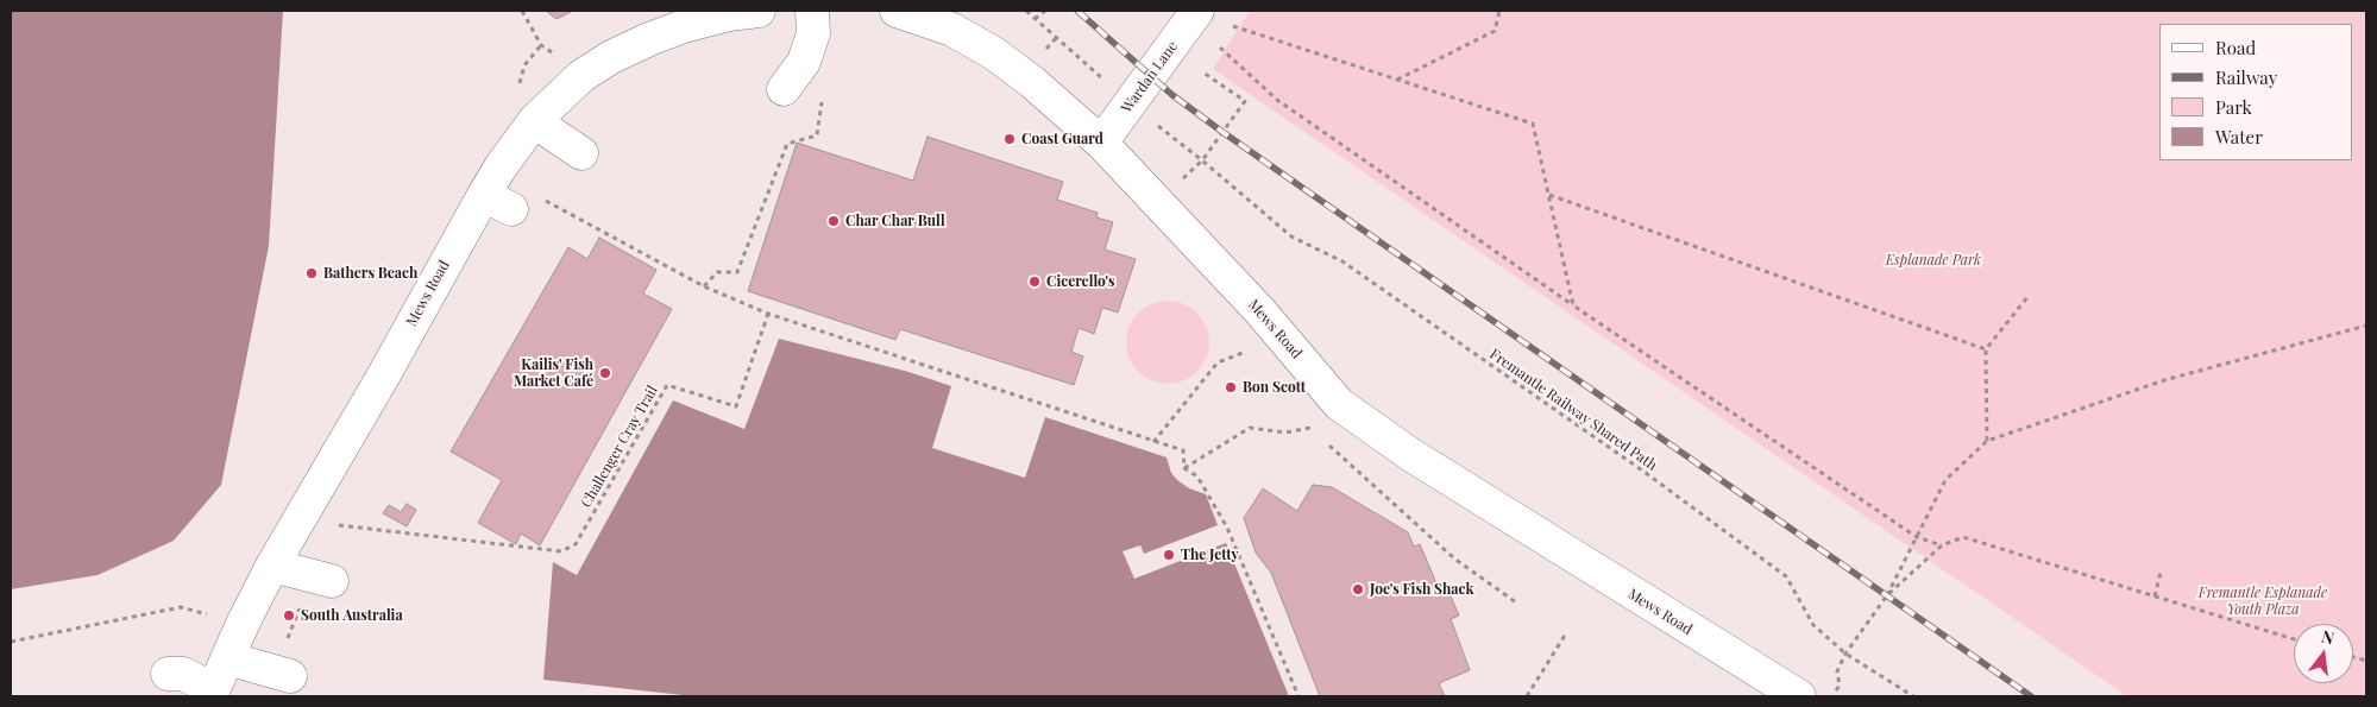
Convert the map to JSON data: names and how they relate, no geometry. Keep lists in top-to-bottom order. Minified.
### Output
{"streets":{"street":["Wardan Lane","Mews Road"],"path":["Fremantle Railway Shared Path","Challenger Cray Trail"]},"crossings":[["Wardan Lane","Mews Road"]],"parks":["Esplanade Park","Fremantle Esplanade Youth Plaza"],"places":["Coast Guard","Char Char Bull","Bathers Beach","Cicerello's","Kailis' Fish Market Café","Bon Scott","The Jetty","Joe's Fish Shack","South Australia"],"legend":["Road","Railway","Park","Water"],"north":"top"}
